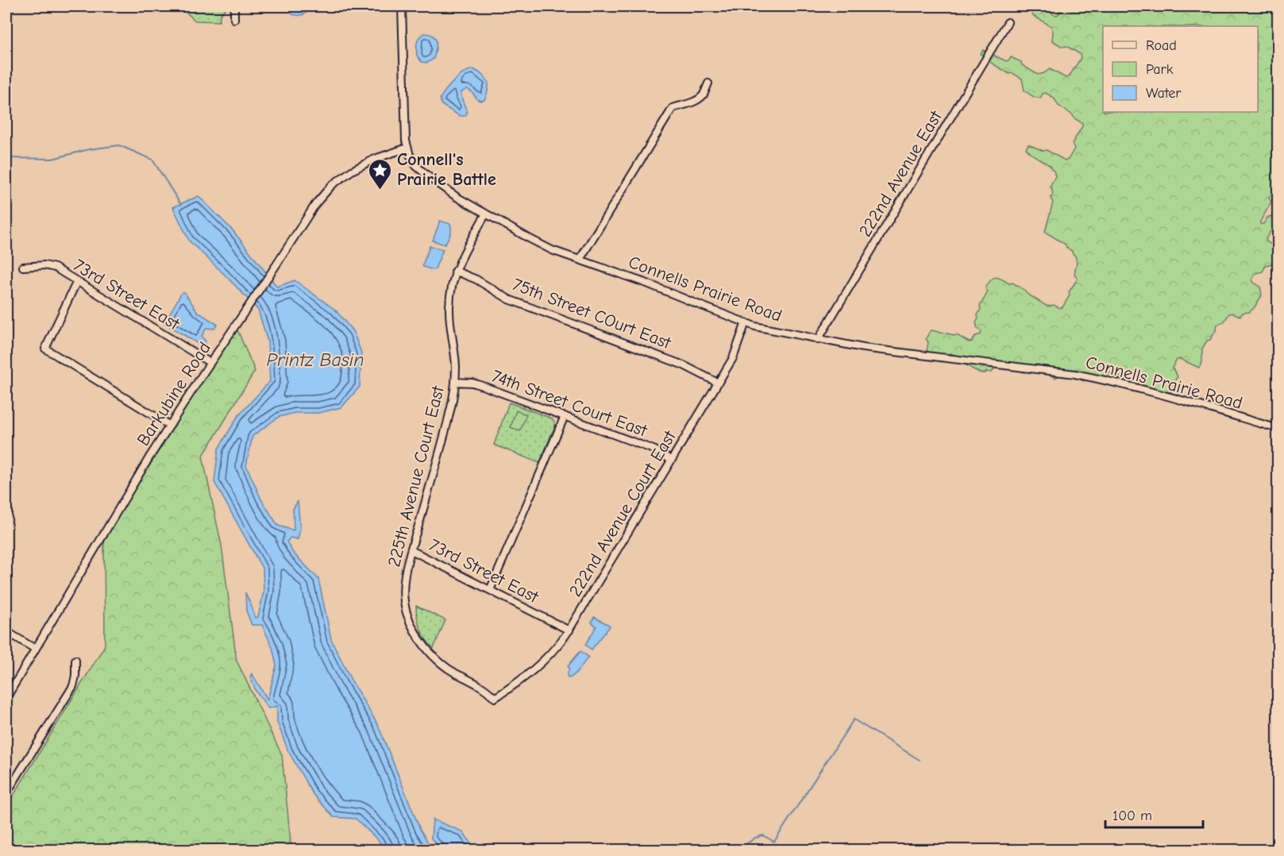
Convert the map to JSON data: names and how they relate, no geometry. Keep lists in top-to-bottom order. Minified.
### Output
{"streets":{"street":["222nd Avenue East","Connells Prairie Road","73rd Street East","75th Street COurt East","Barkubine Road","74th Street Court East","225th Avenue Court East","222nd Avenue Court East"]},"crossings":[["222nd Avenue East","Connells Prairie Road"],["Connells Prairie Road","Barkubine Road"],["Connells Prairie Road","225th Avenue Court East"],["Connells Prairie Road","222nd Avenue Court East"],["73rd Street East","Barkubine Road"],["73rd Street East","225th Avenue Court East"],["73rd Street East","222nd Avenue Court East"],["75th Street COurt East","225th Avenue Court East"],["75th Street COurt East","222nd Avenue Court East"],["74th Street Court East","225th Avenue Court East"],["74th Street Court East","222nd Avenue Court East"],["225th Avenue Court East","222nd Avenue Court East"]],"water":["Printz Basin"],"places":{"place":["Connell's Prairie Battle"]},"legend":["Road","Park","Water"],"scale_bar":"100 m"}
